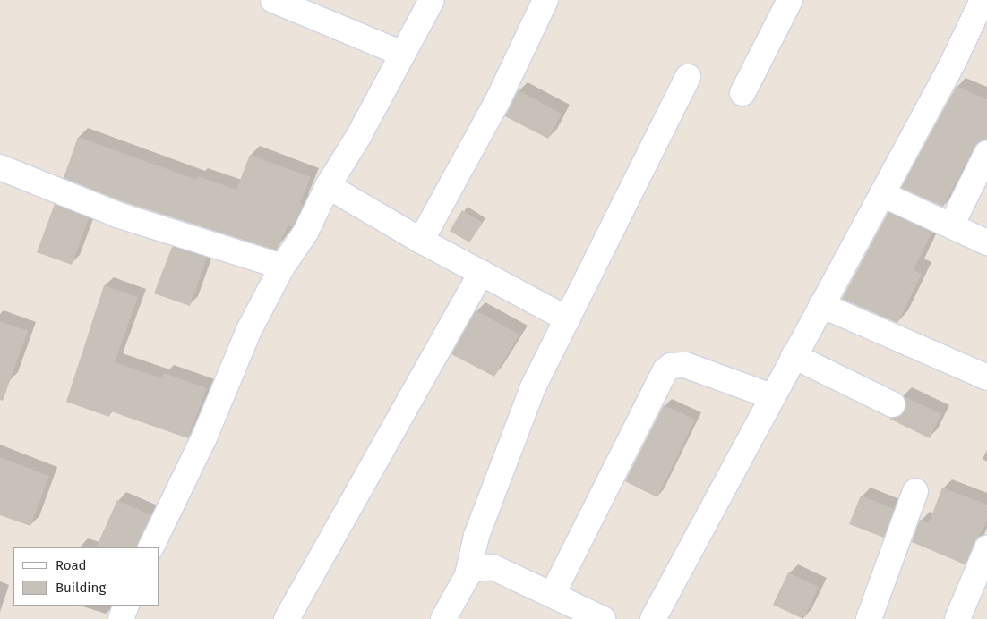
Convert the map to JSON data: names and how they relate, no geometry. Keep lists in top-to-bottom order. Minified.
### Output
{"legend":["Road","Building"]}
